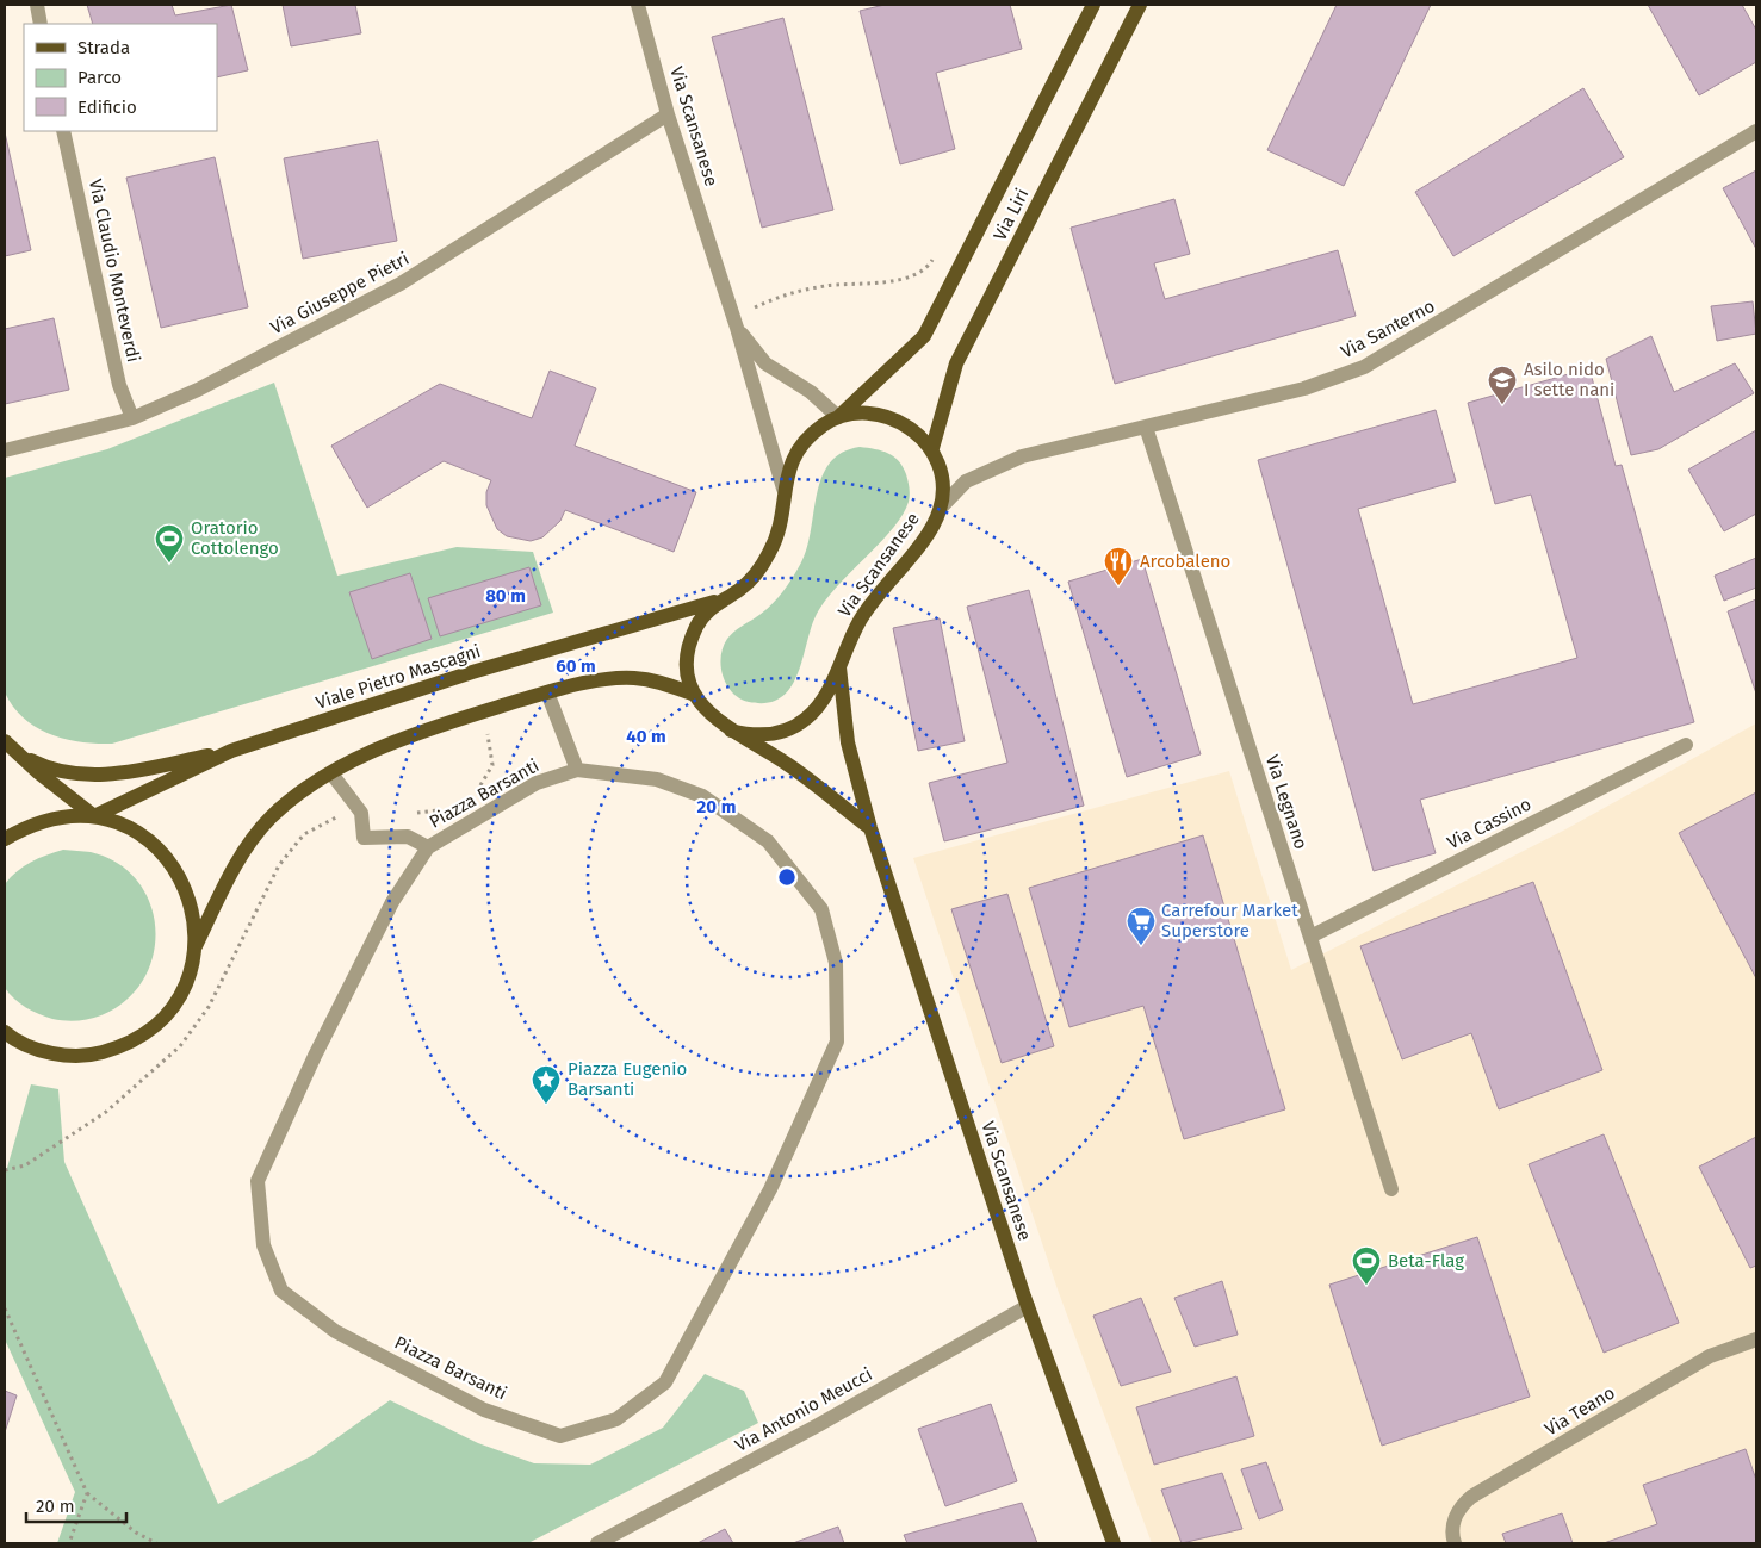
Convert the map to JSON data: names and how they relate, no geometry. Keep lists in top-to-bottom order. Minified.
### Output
{"streets":{"main road":["Via Scansanese","Via Liri","Viale Pietro Mascagni"],"street":["Via Claudio Monteverdi","Via Giuseppe Pietri","Via Santerno","Piazza Barsanti","Via Legnano","Via Cassino","Via Antonio Meucci","Via Teano"]},"crossings":[["Via Scansanese","Via Liri"],["Via Scansanese","Via Giuseppe Pietri"],["Via Scansanese","Via Santerno"],["Via Scansanese","Viale Pietro Mascagni"],["Via Scansanese","Via Antonio Meucci"],["Via Claudio Monteverdi","Via Giuseppe Pietri"],["Via Santerno","Via Legnano"],["Via Legnano","Via Cassino"]],"places":{"school or university":["Asilo nido I sette nani"],"sports":["Oratorio Cottolengo","Beta-Flag"],"restaurant":["Arcobaleno"],"supermarket":["Carrefour Market Superstore"],"place":["Piazza Eugenio Barsanti"]},"legend":["Strada","Parco","Edificio"],"scale_bar":"20 m","rings":["80 m","60 m","40 m","20 m"]}
